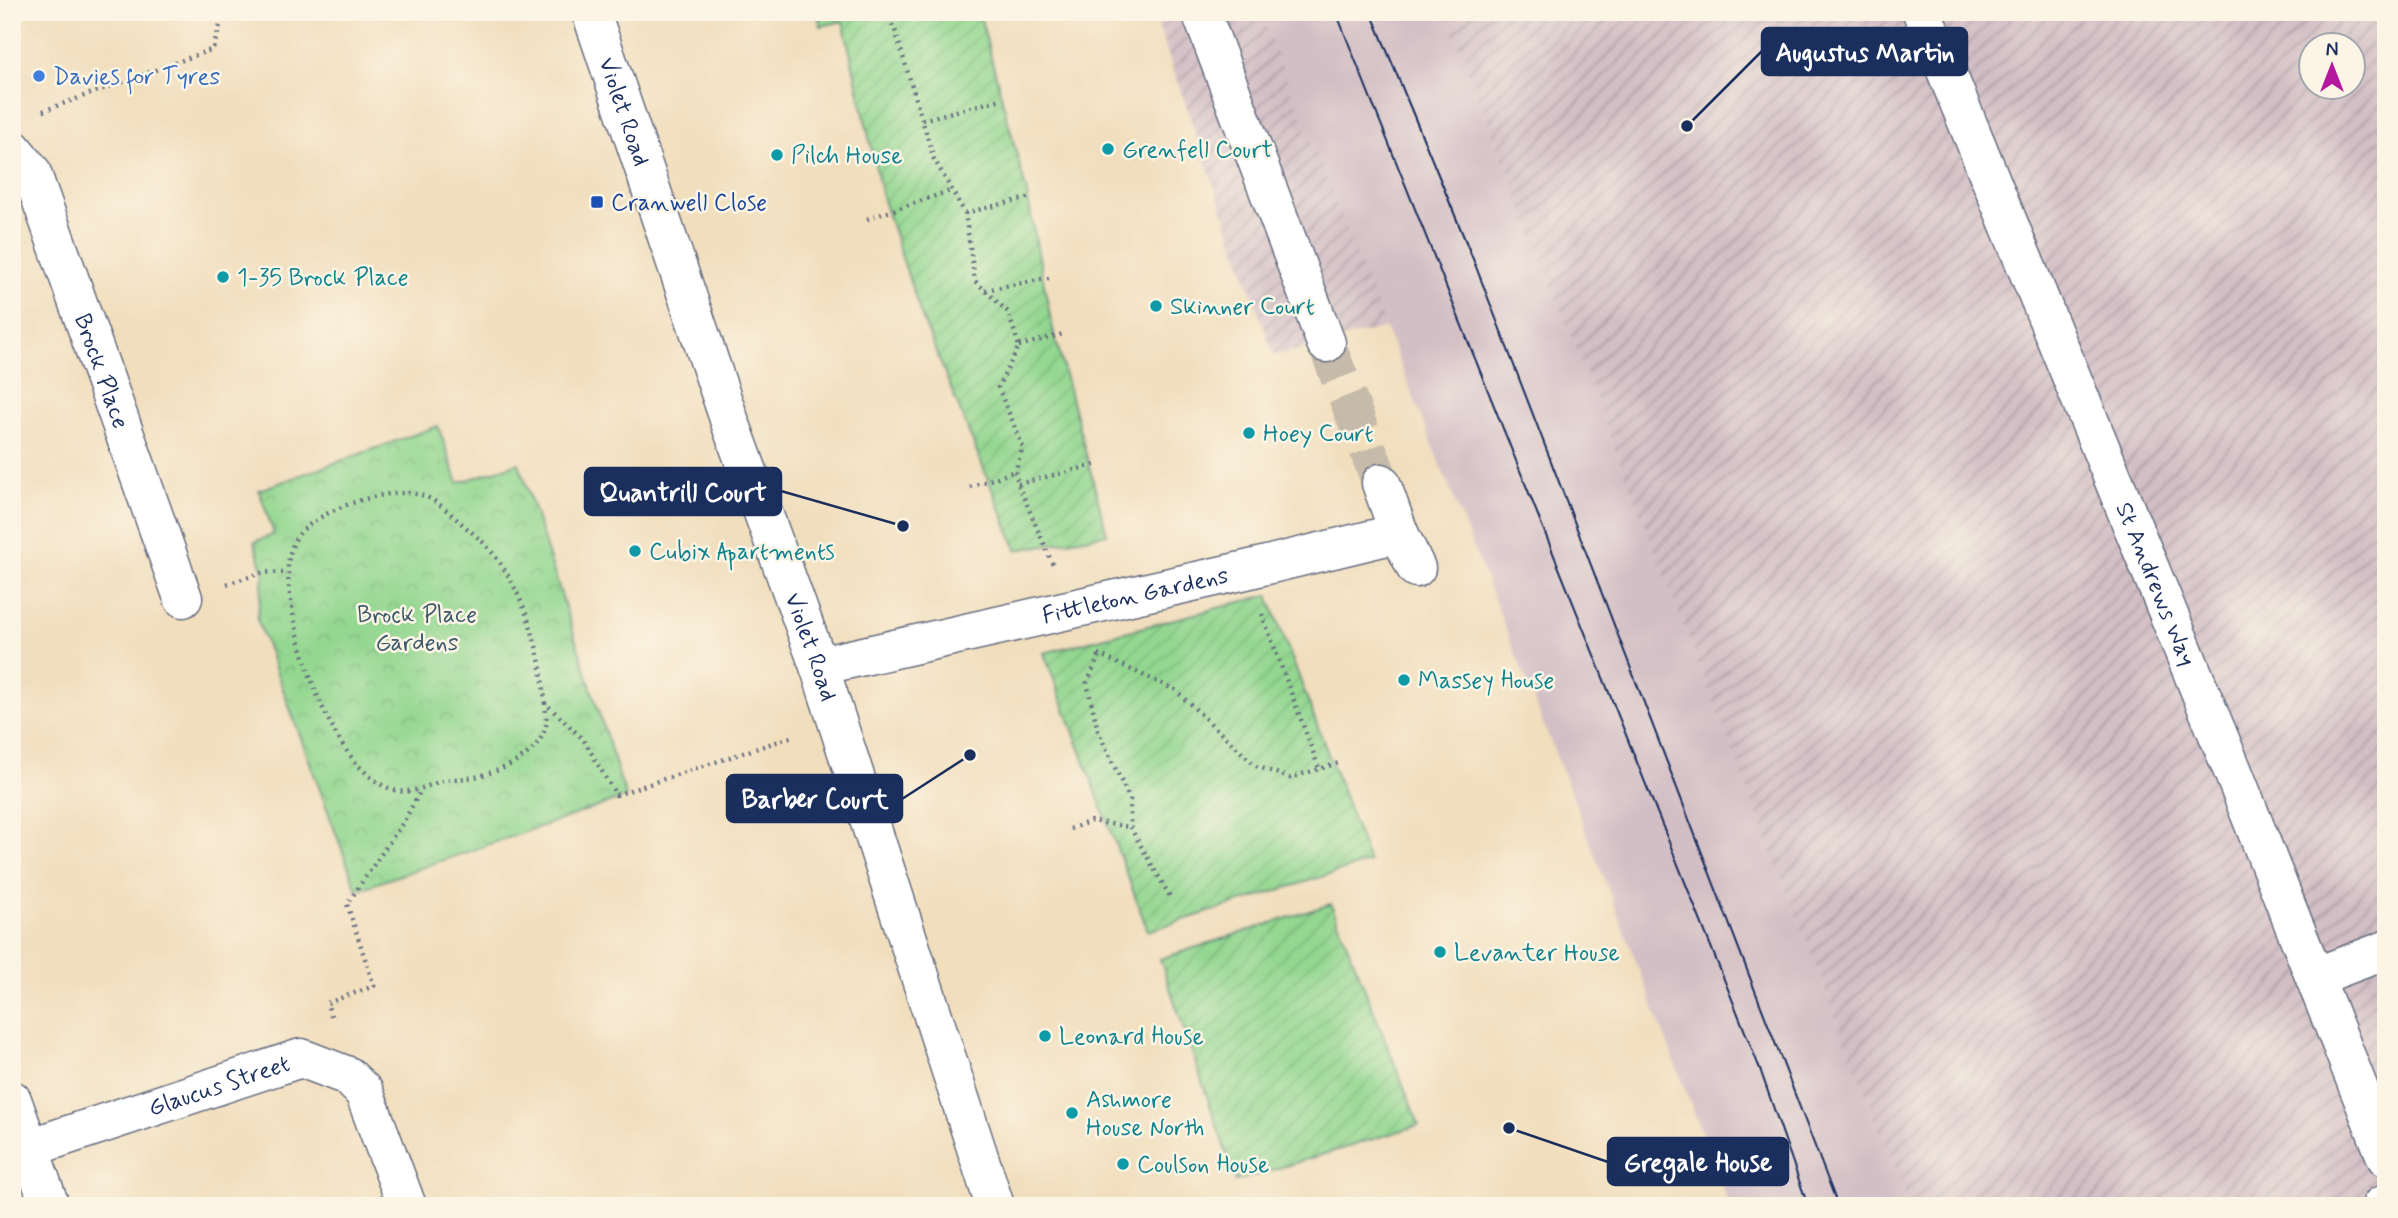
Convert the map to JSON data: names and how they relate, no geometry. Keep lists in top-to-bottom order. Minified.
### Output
{"streets":{"street":["Violet Road","Brock Place","St Andrews Way","Fittleton Gardens","Glaucus Street"]},"crossings":[["Violet Road","Fittleton Gardens"]],"parks":["Brock Place Gardens"],"places":{"other":["Davies for Tyres","Augustus Martin","Grenfell Court","Pilch House","1-35 Brock Place","Skinner Court","Hoey Court","Quantrill Court","Cubix Apartments","Massey House","Barber Court","Levanter House","Leonard House","Ashmore House North","Gregale House","Coulson House"],"transit":["Cranwell Close"]},"north":"top"}
